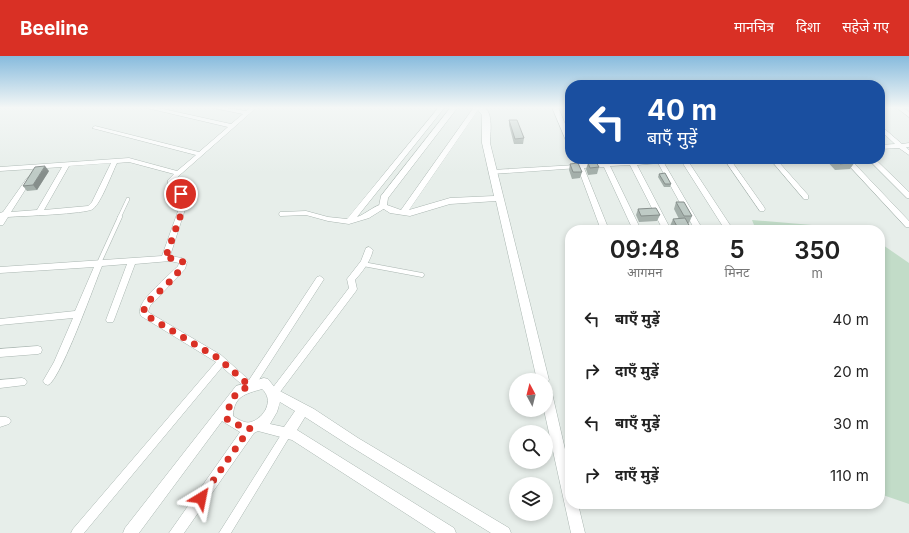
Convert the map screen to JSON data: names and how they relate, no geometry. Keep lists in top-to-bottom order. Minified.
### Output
{"north":"top","page":{"header":"Beeline","nav":["मानचित्र","दिशा","सहेजे गए"],"turn":["40 m","बाएँ मुड़ें"],"eta":["09:48","आगमन","5","मिनट","350","m"],"list":[{"name":"बाएँ मुड़ें","value":"40 m"},{"name":"दाएँ मुड़ें","value":"20 m"},{"name":"बाएँ मुड़ें","value":"30 m"},{"name":"दाएँ मुड़ें","value":"110 m"}]}}
